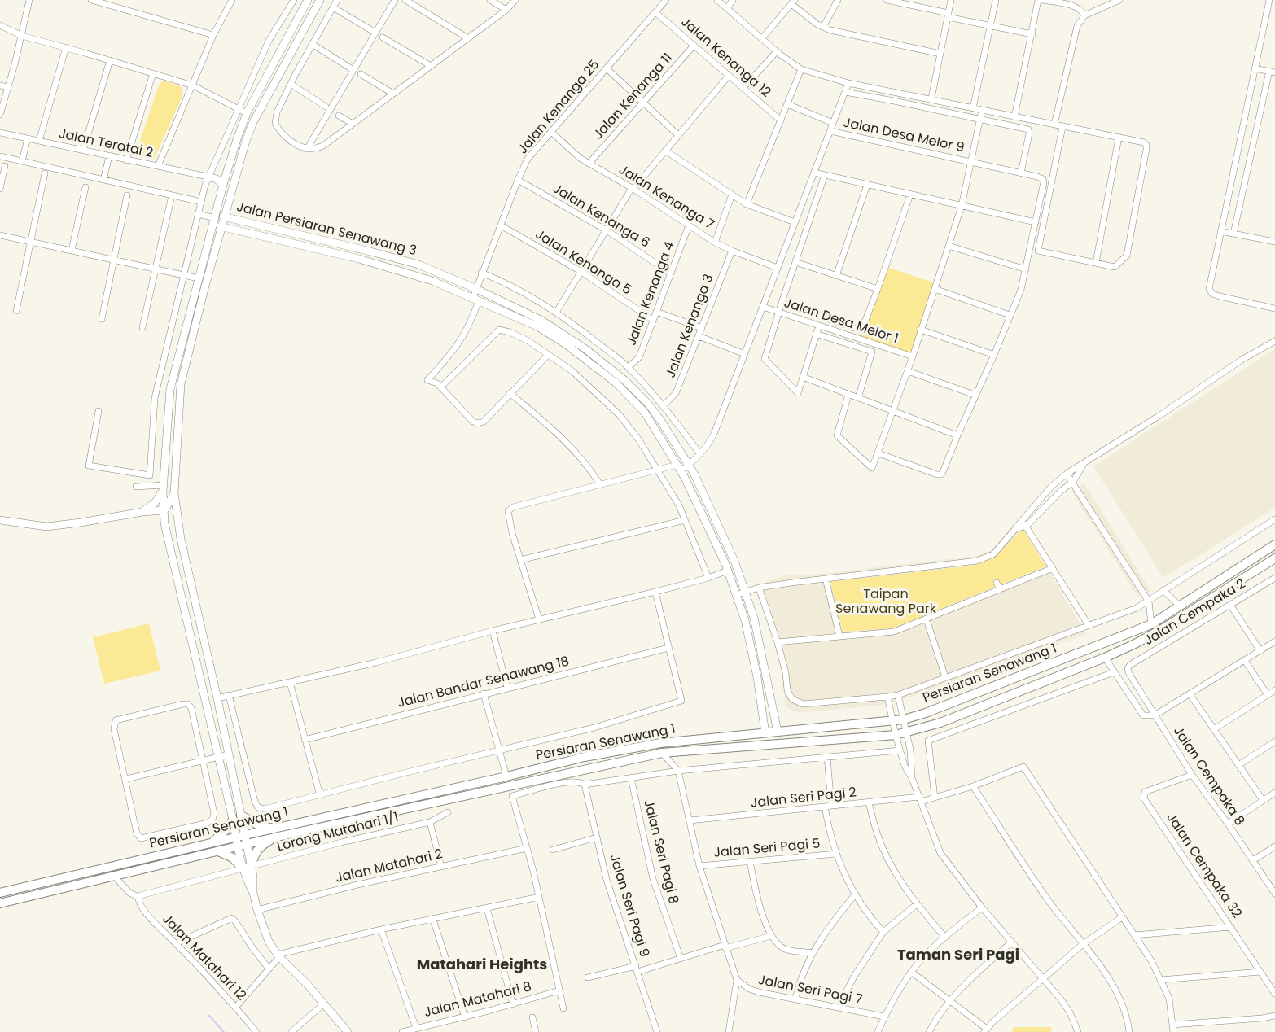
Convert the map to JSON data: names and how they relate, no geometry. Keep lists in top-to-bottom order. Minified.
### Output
{"streets":{"main road":["Persiaran Senawang 1"],"street":["Jalan Kenanga 12","Jalan Kenanga 11","Jalan Kenanga 25","Jalan Desa Melor 9","Jalan Teratai 2","Jalan Kenanga 7","Jalan Kenanga 6","Jalan Persiaran Senawang 3","Jalan Kenanga 5","Jalan Kenanga 4","Jalan Desa Melor 1","Jalan Kenanga 3","Jalan Cempaka 2","Jalan Bandar Senawang 18","Jalan Cempaka 8","Jalan Seri Pagi 2","Lorong Matahari 1/1","Jalan Seri Pagi 5","Jalan Seri Pagi 8","Jalan Cempaka 32","Jalan Matahari 2","Jalan Seri Pagi 9","Jalan Matahari 12","Jalan Seri Pagi 7","Jalan Matahari 8"]},"crossings":[["Jalan Kenanga 12","Jalan Kenanga 11"],["Jalan Kenanga 12","Jalan Kenanga 25"],["Jalan Kenanga 11","Jalan Kenanga 7"],["Jalan Kenanga 25","Jalan Kenanga 7"],["Jalan Kenanga 25","Jalan Kenanga 6"],["Jalan Kenanga 25","Jalan Persiaran Senawang 3"],["Jalan Kenanga 25","Jalan Kenanga 5"],["Jalan Kenanga 7","Jalan Kenanga 4"],["Jalan Kenanga 7","Jalan Kenanga 3"],["Jalan Kenanga 6","Jalan Kenanga 4"],["Jalan Persiaran Senawang 3","Persiaran Senawang 1"],["Jalan Kenanga 5","Jalan Kenanga 4"],["Jalan Cempaka 2","Jalan Cempaka 8"],["Jalan Cempaka 8","Jalan Cempaka 32"],["Lorong Matahari 1/1","Jalan Matahari 12"]],"districts":["Taman Seri Pagi","Matahari Heights"],"parks":["Taipan Senawang Park"]}
